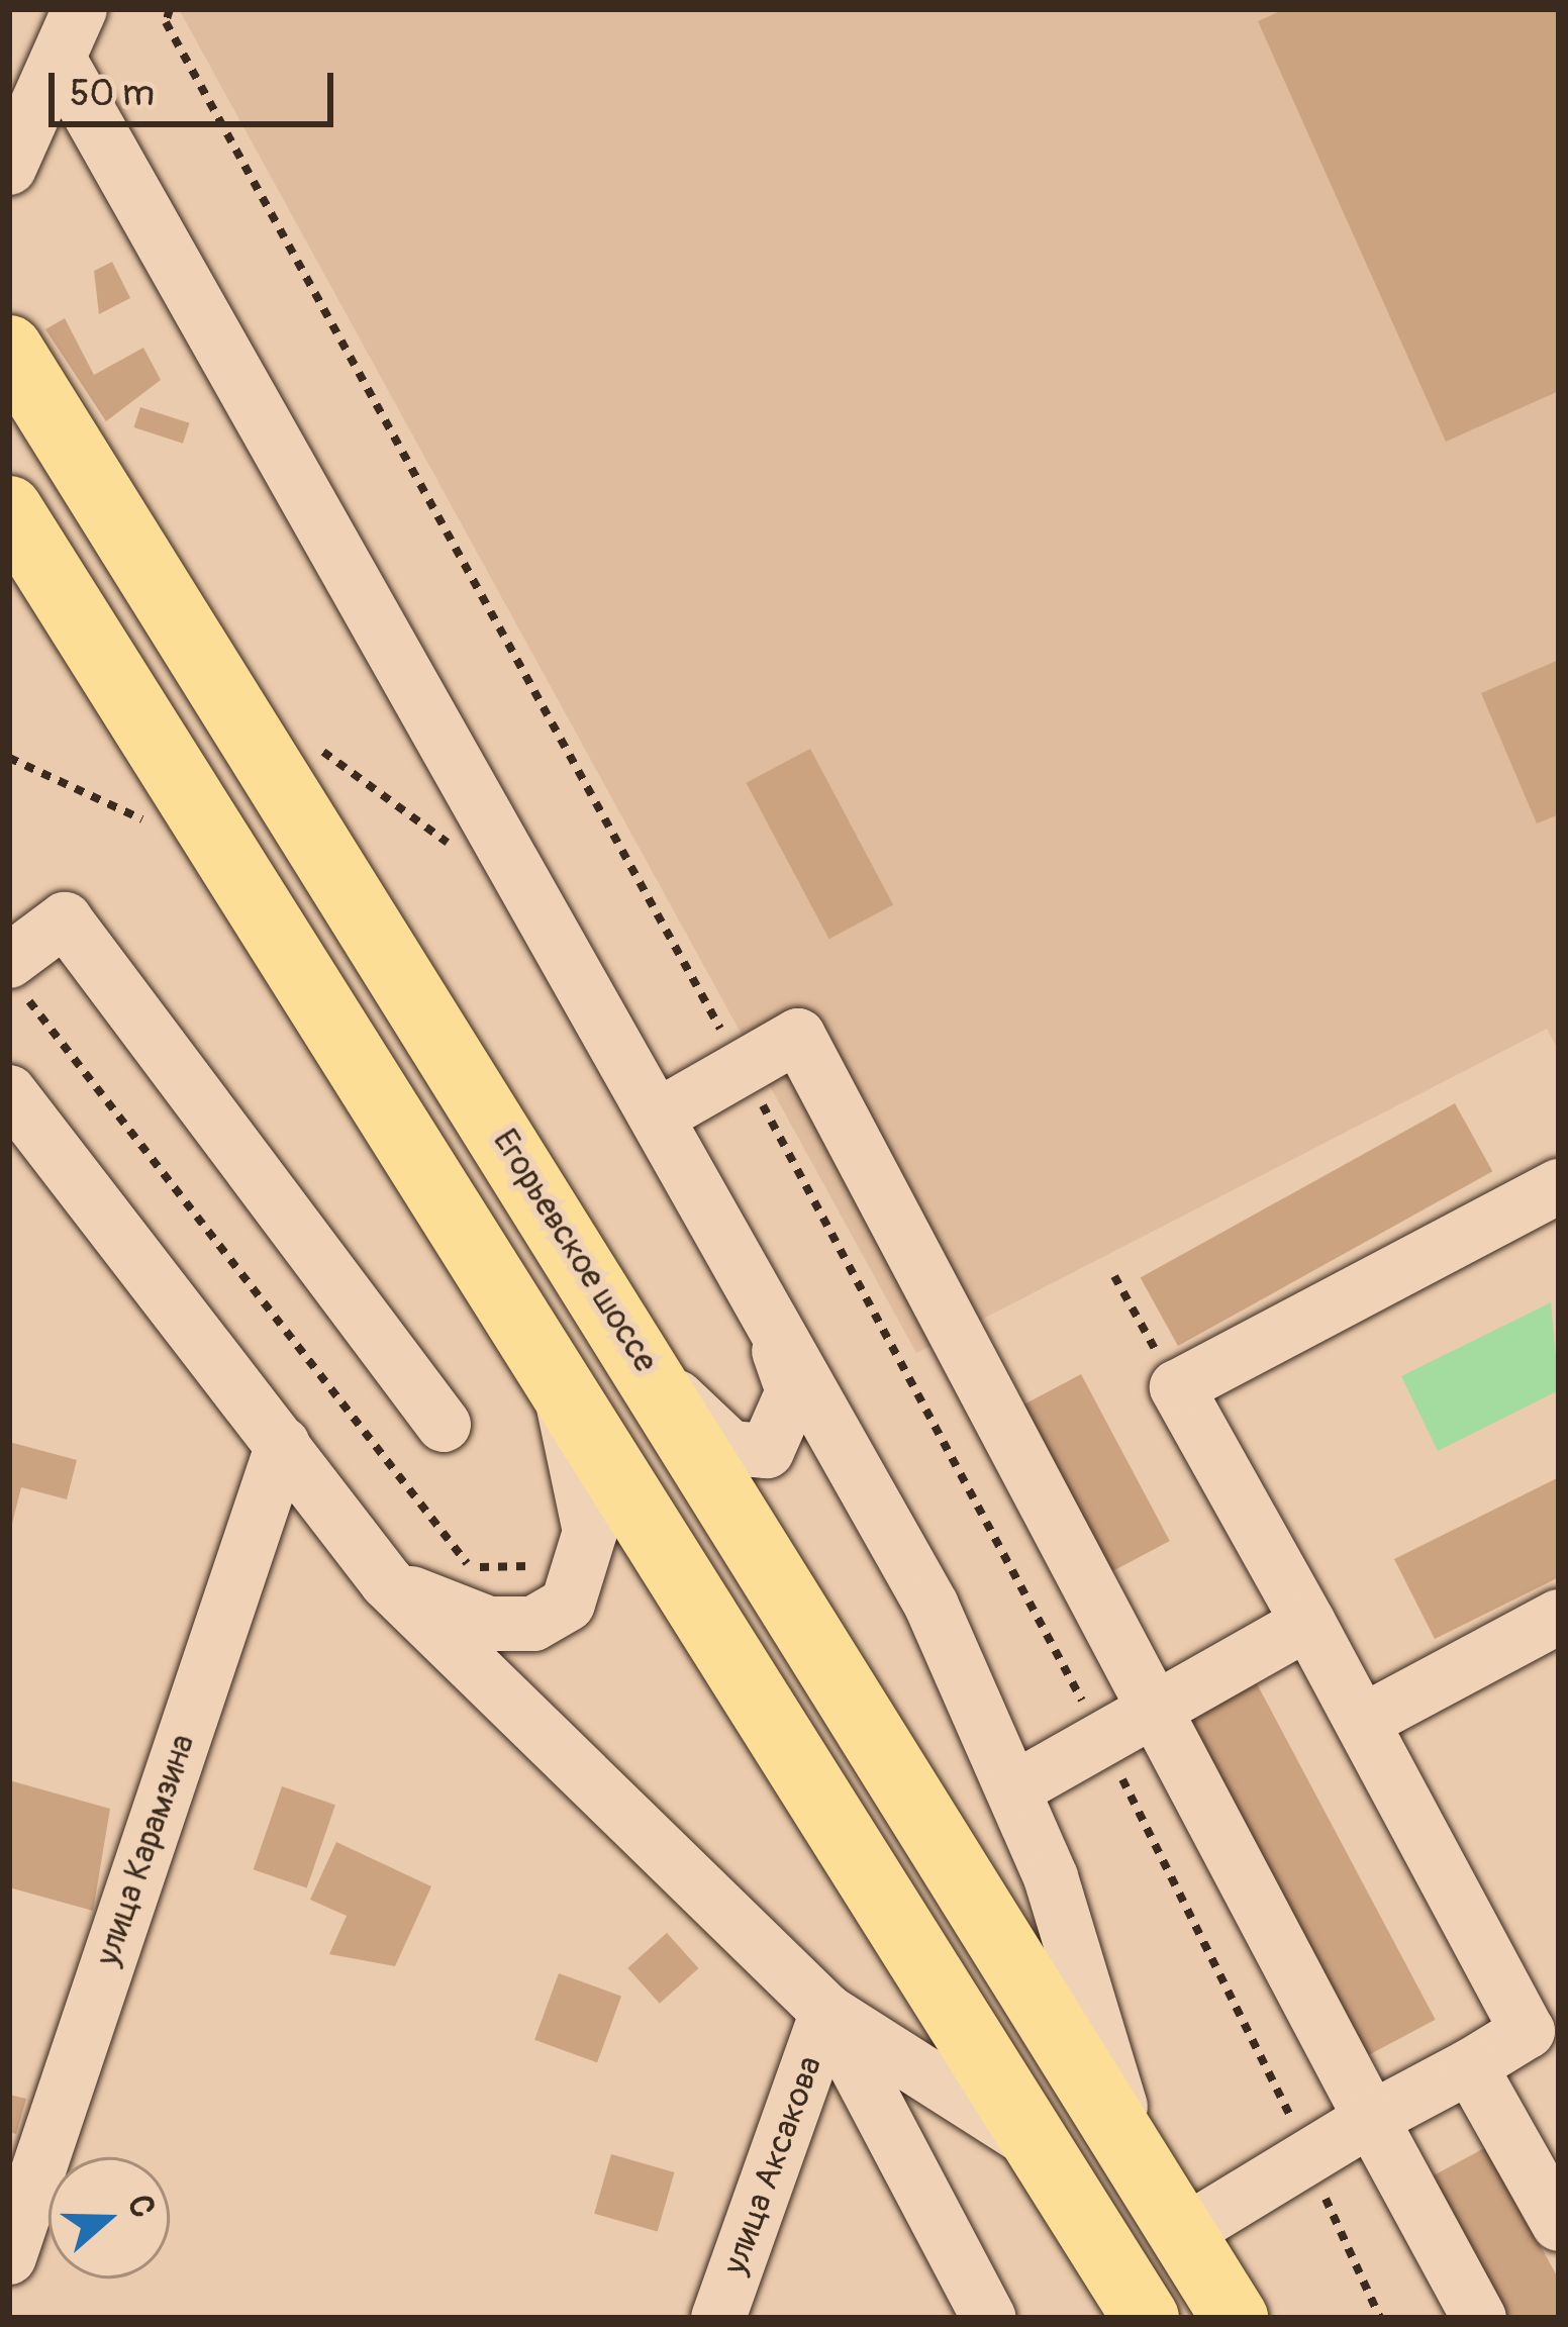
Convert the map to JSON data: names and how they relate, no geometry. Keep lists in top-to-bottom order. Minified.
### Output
{"streets":{"main road":["Егорьевское шоссе"],"street":["улица Карамзина","улица Аксакова"]},"scale_bar":"50 m","north":"right"}
